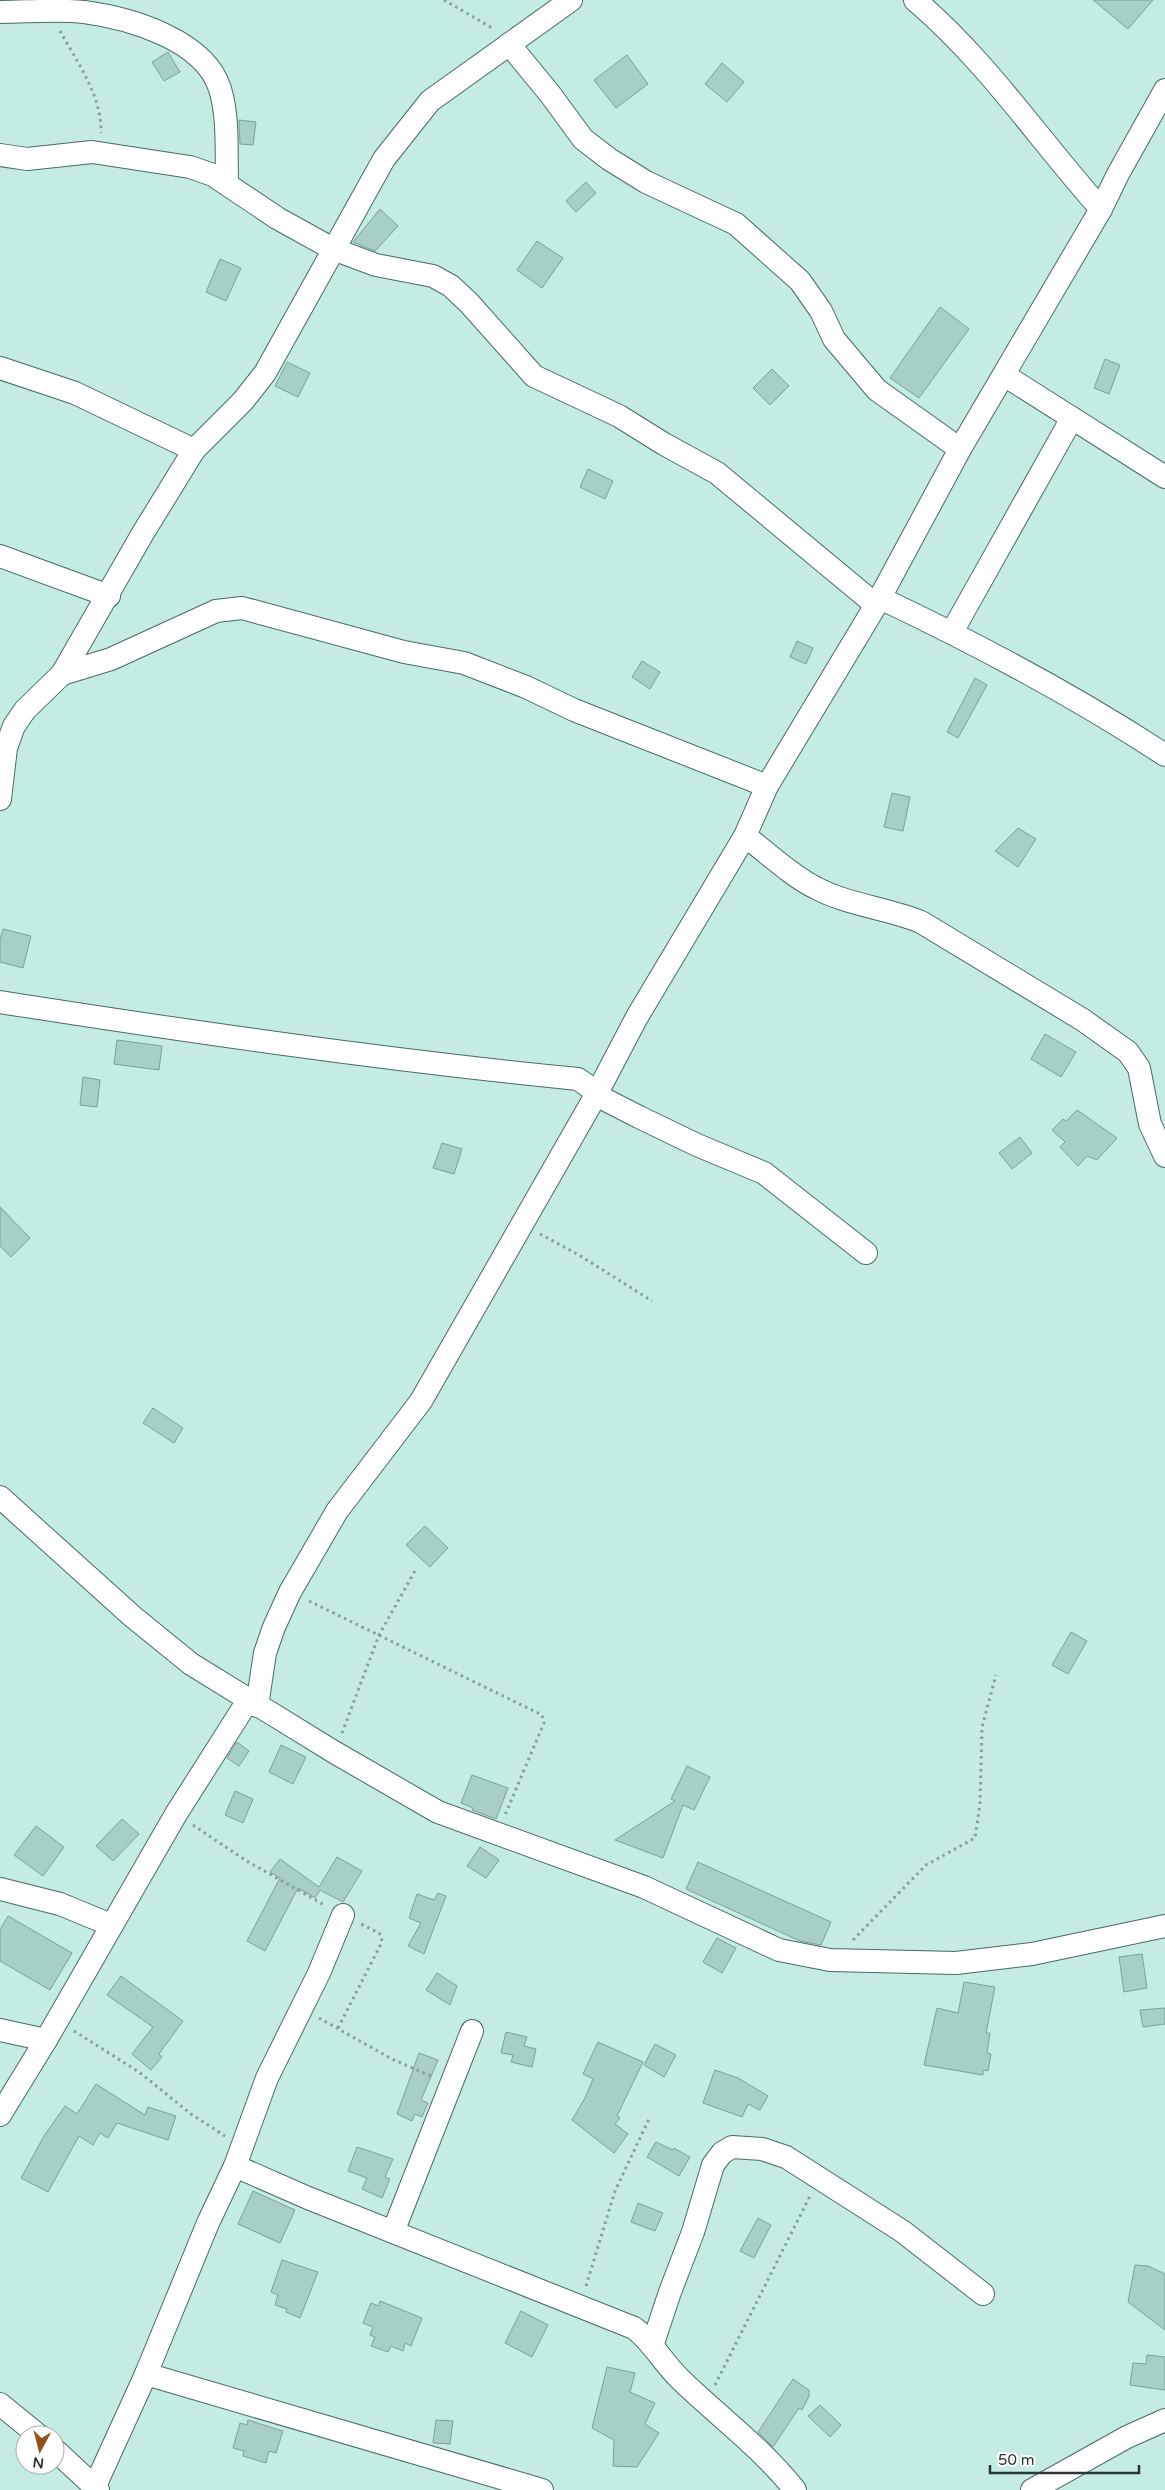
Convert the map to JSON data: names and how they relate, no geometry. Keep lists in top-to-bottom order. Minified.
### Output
{"scale_bar":"50 m","north":"bottom"}
